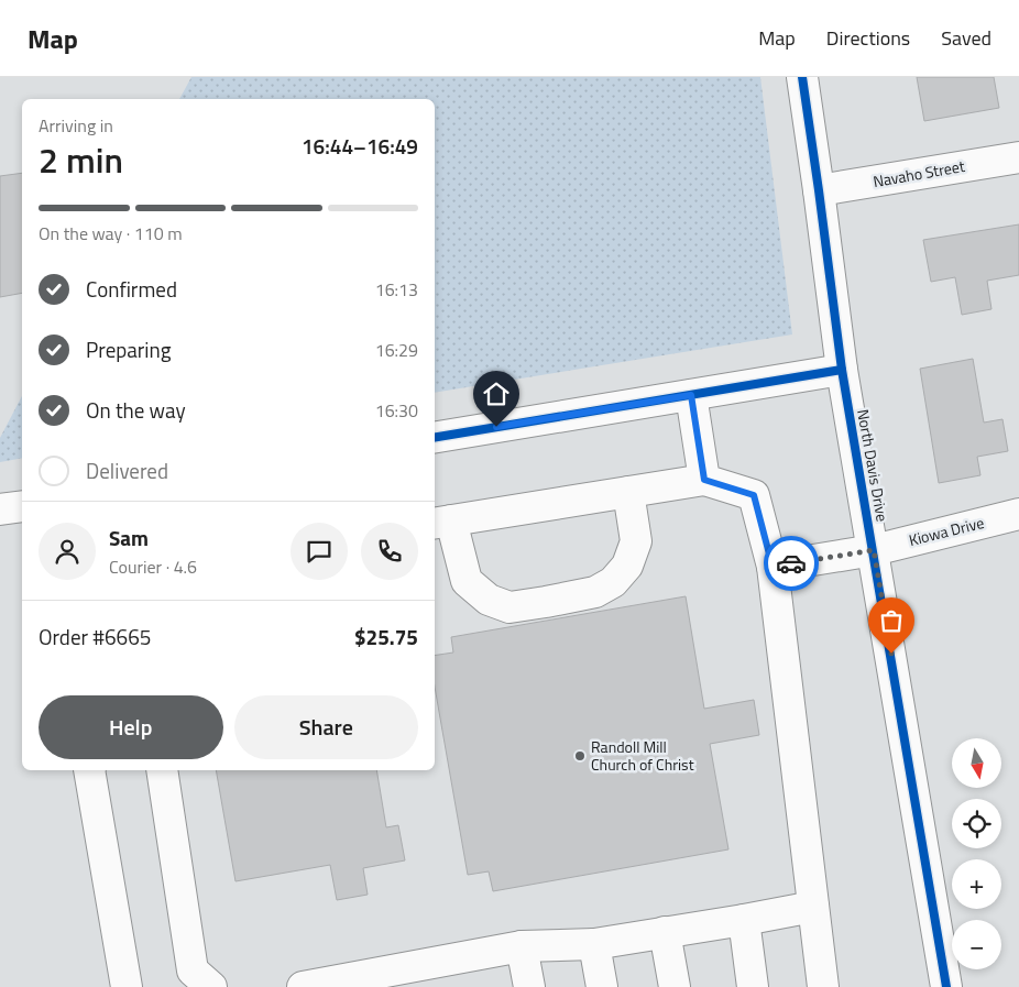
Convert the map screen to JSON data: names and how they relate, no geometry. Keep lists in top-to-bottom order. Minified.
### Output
{"streets":{"street":["Navaho Street","North Davis Drive","Kiowa Drive"]},"crossings":[["Navaho Street","North Davis Drive"],["North Davis Drive","Kiowa Drive"]],"places":["Randoll Mill Church of Christ"],"north":"bottom","page":{"header":"Map","nav":["Map","Directions","Saved"],"heading":["2 min","Arriving in","16:44–16:49"],"panel":["Sam","Courier · 4.6","Order #6665","$25.75"],"bar":"On the way · 110 m","list":[["Confirmed","16:13"],["Preparing","16:29"],["On the way","16:30"],"Delivered"],"buttons":["Help","Share"],"map_buttons":["+","−"]}}
